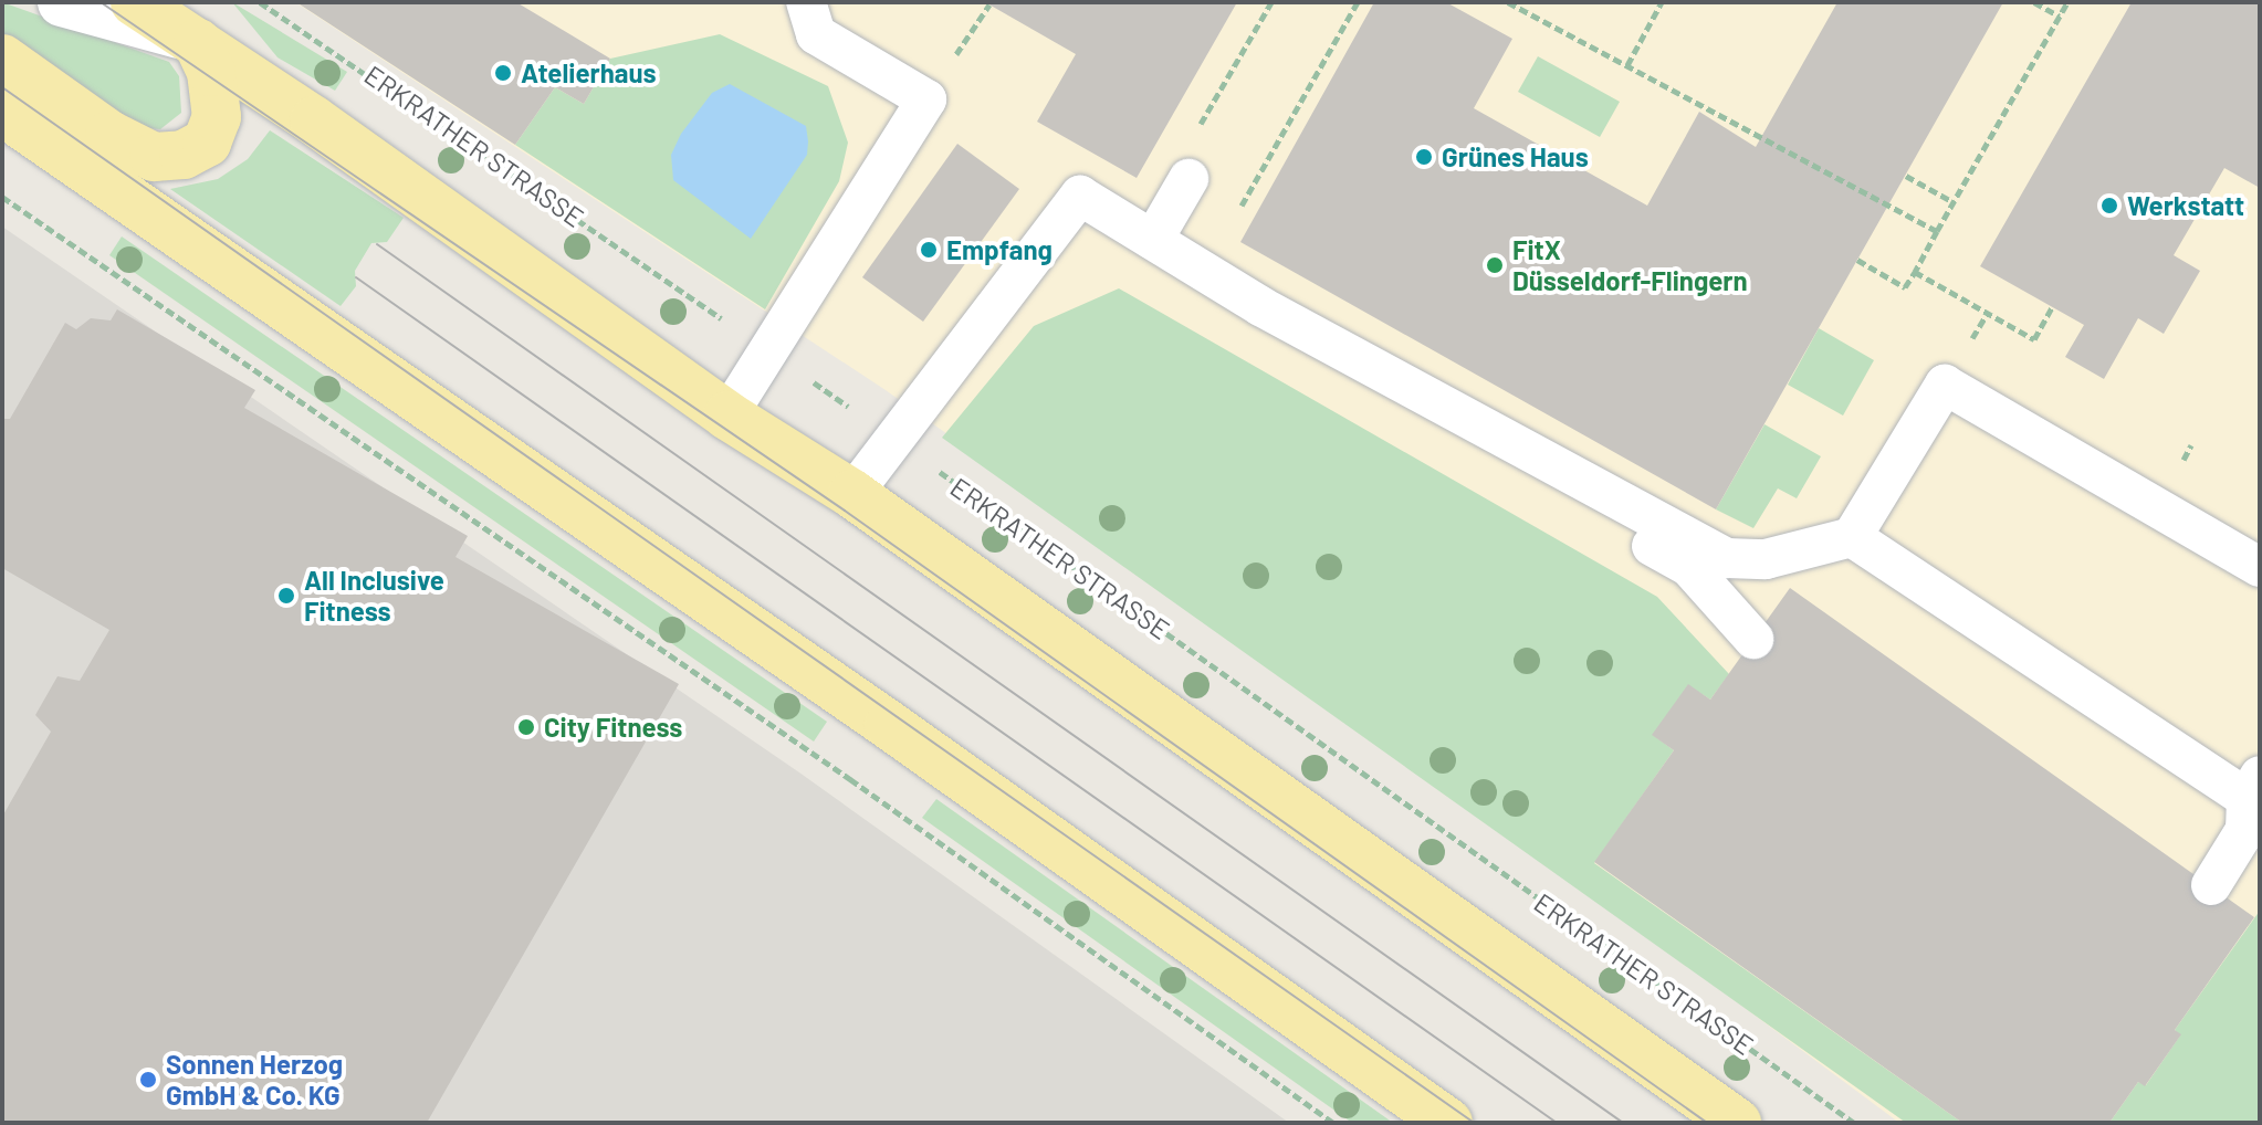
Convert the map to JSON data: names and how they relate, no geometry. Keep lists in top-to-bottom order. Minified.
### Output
{"streets":{"path":["ERKRATHER STRASSE"]},"places":["Atelierhaus","Grünes Haus","Werkstatt","Empfang","FitX Düsseldorf-Flingern","All Inclusive Fitness","City Fitness","Sonnen Herzog GmbH & Co. KG"]}
